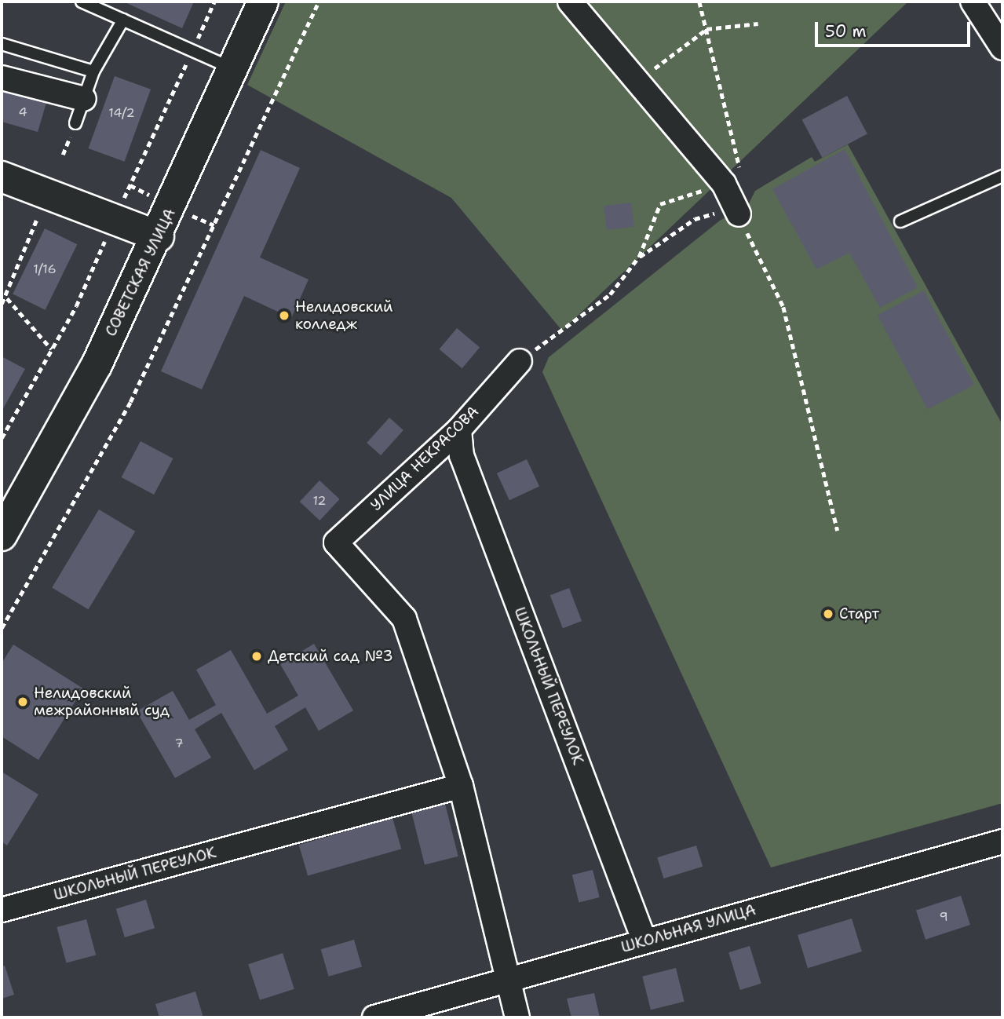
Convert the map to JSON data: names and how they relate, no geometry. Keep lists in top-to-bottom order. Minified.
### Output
{"streets":{"main road":["СОВЕТСКАЯ УЛИЦА"],"street":["УЛИЦА НЕКРАСОВА","ШКОЛЬНЫЙ ПЕРЕУЛОК","ШКОЛЬНАЯ УЛИЦА"]},"crossings":[["УЛИЦА НЕКРАСОВА","ШКОЛЬНЫЙ ПЕРЕУЛОК"],["ШКОЛЬНЫЙ ПЕРЕУЛОК","ШКОЛЬНАЯ УЛИЦА"]],"places":["Нелидовский колледж","Старт","Детский сад №3","Нелидовский межрайонный суд"],"house_numbers":["4","14/2","1/16","12","7","9"],"scale_bar":"50 m"}
